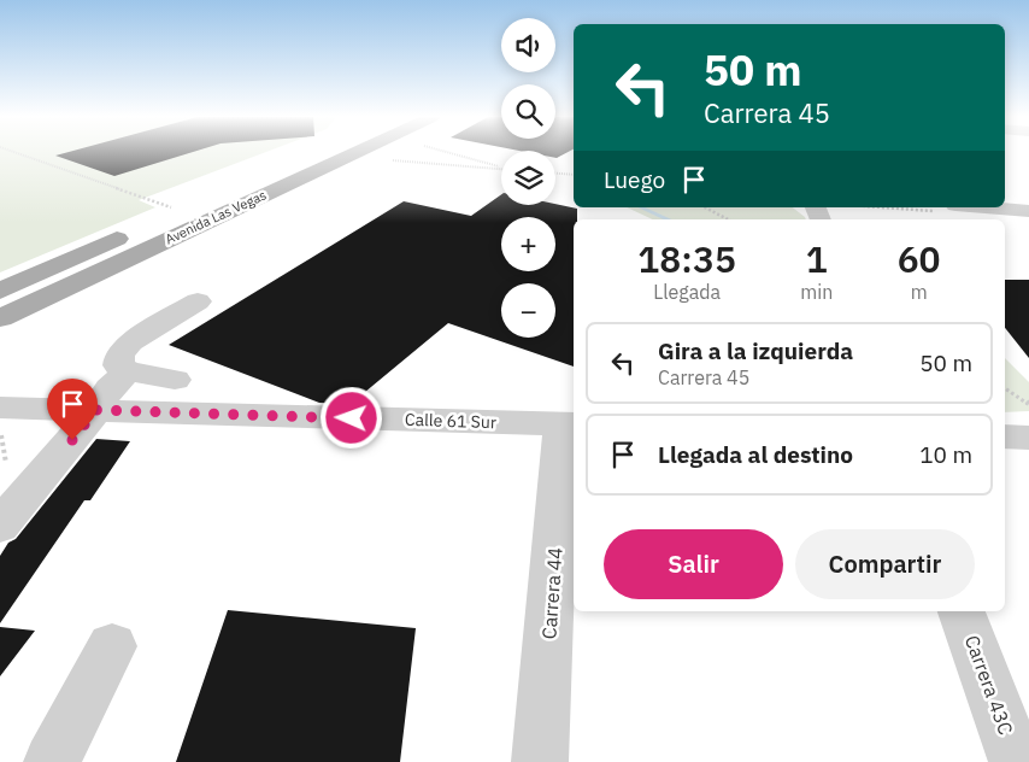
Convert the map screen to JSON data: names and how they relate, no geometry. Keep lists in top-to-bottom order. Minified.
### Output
{"streets":{"main road":["Avenida Las Vegas"],"street":["Calle 61 Sur","Carrera 44","Carrera 43C"]},"crossings":[["Calle 61 Sur","Carrera 44"]],"page":{"map_buttons":["+","−"],"turn":["50 m","Carrera 45"],"then":"Luego","eta":["18:35","Llegada","1","min","60","m"],"list":[{"name":"Gira a la izquierda","note":"Carrera 45","value":"50 m"},{"name":"Llegada al destino","value":"10 m"}],"buttons":["Salir","Compartir"]}}
